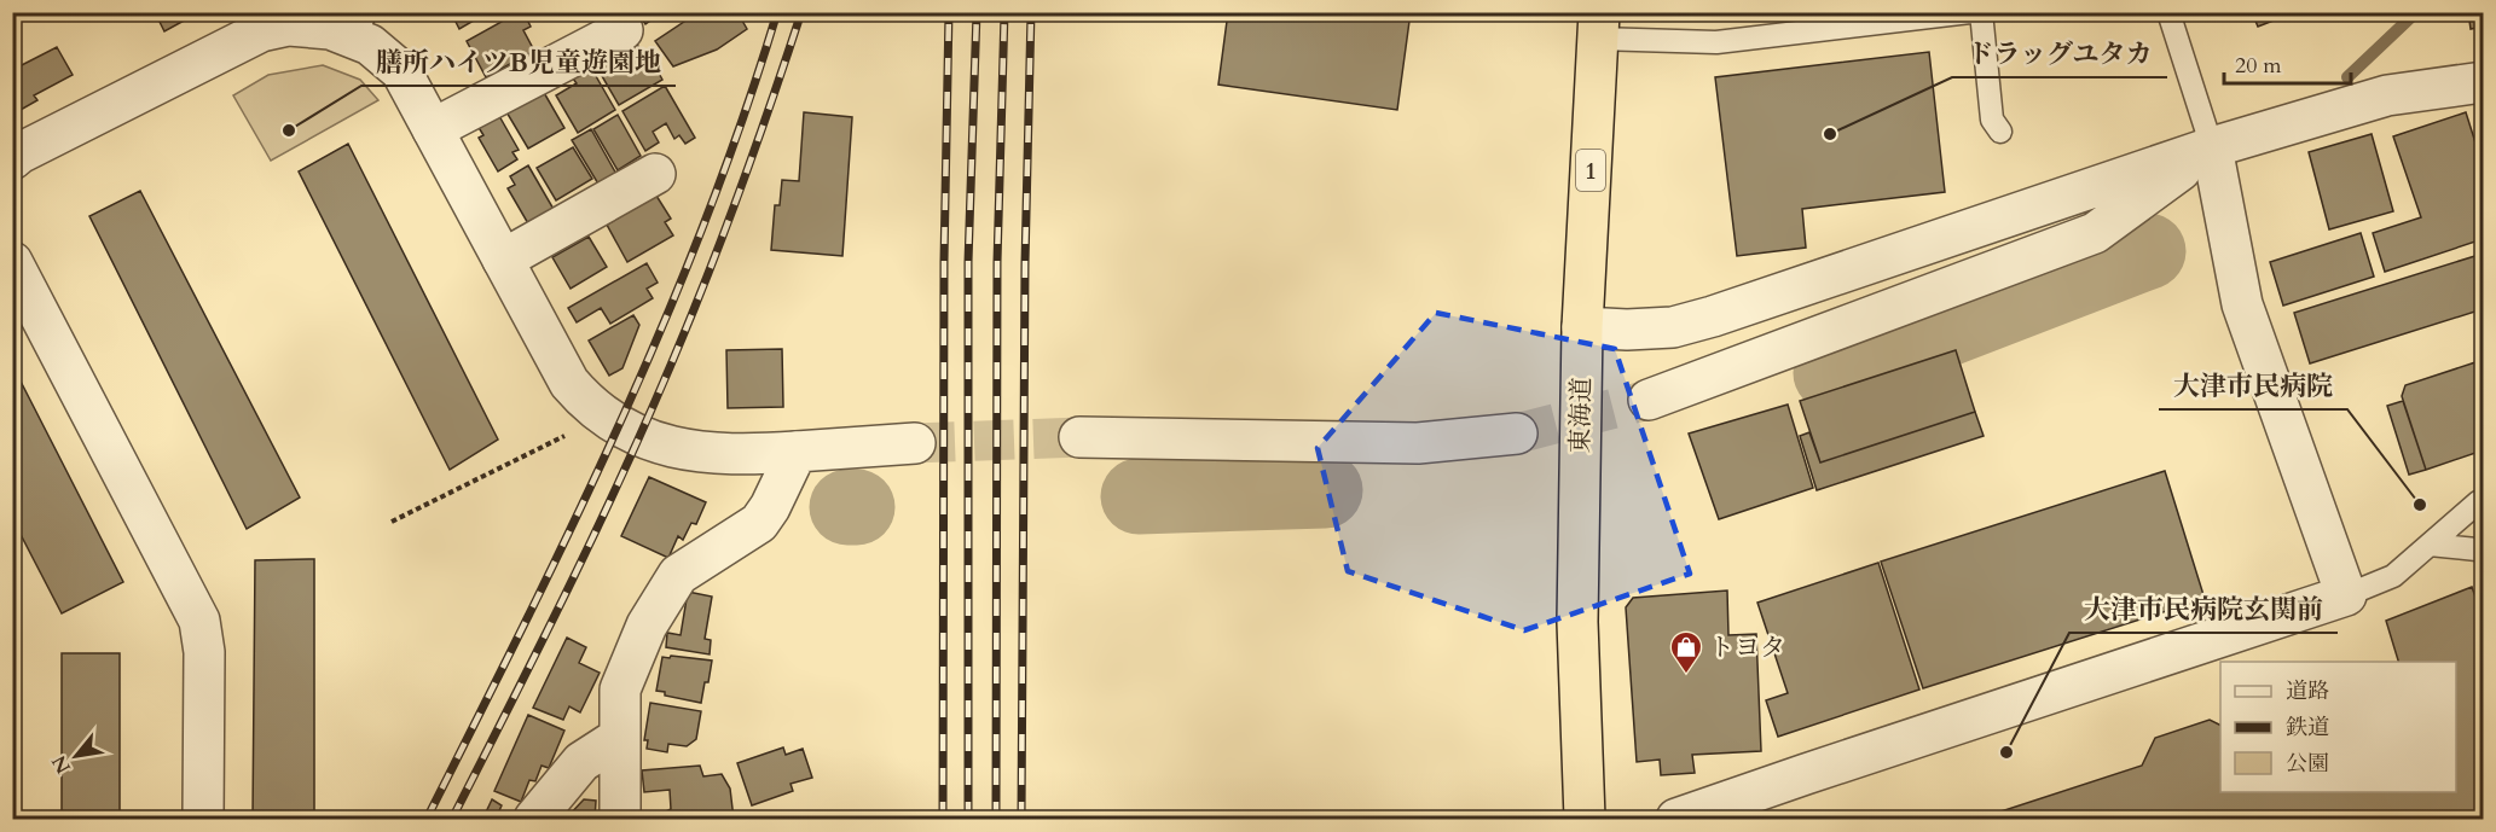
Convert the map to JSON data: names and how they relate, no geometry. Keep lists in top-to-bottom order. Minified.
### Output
{"streets":{"highway":["1","東海道"]},"places":{"other":["膳所ハイツB児童遊園地","ドラッグユタカ","大津市民病院","大津市民病院玄関前"],"shop":["トヨタ"]},"legend":["道路","鉄道","公園"],"scale_bar":"20 m","north":"bottom left"}
